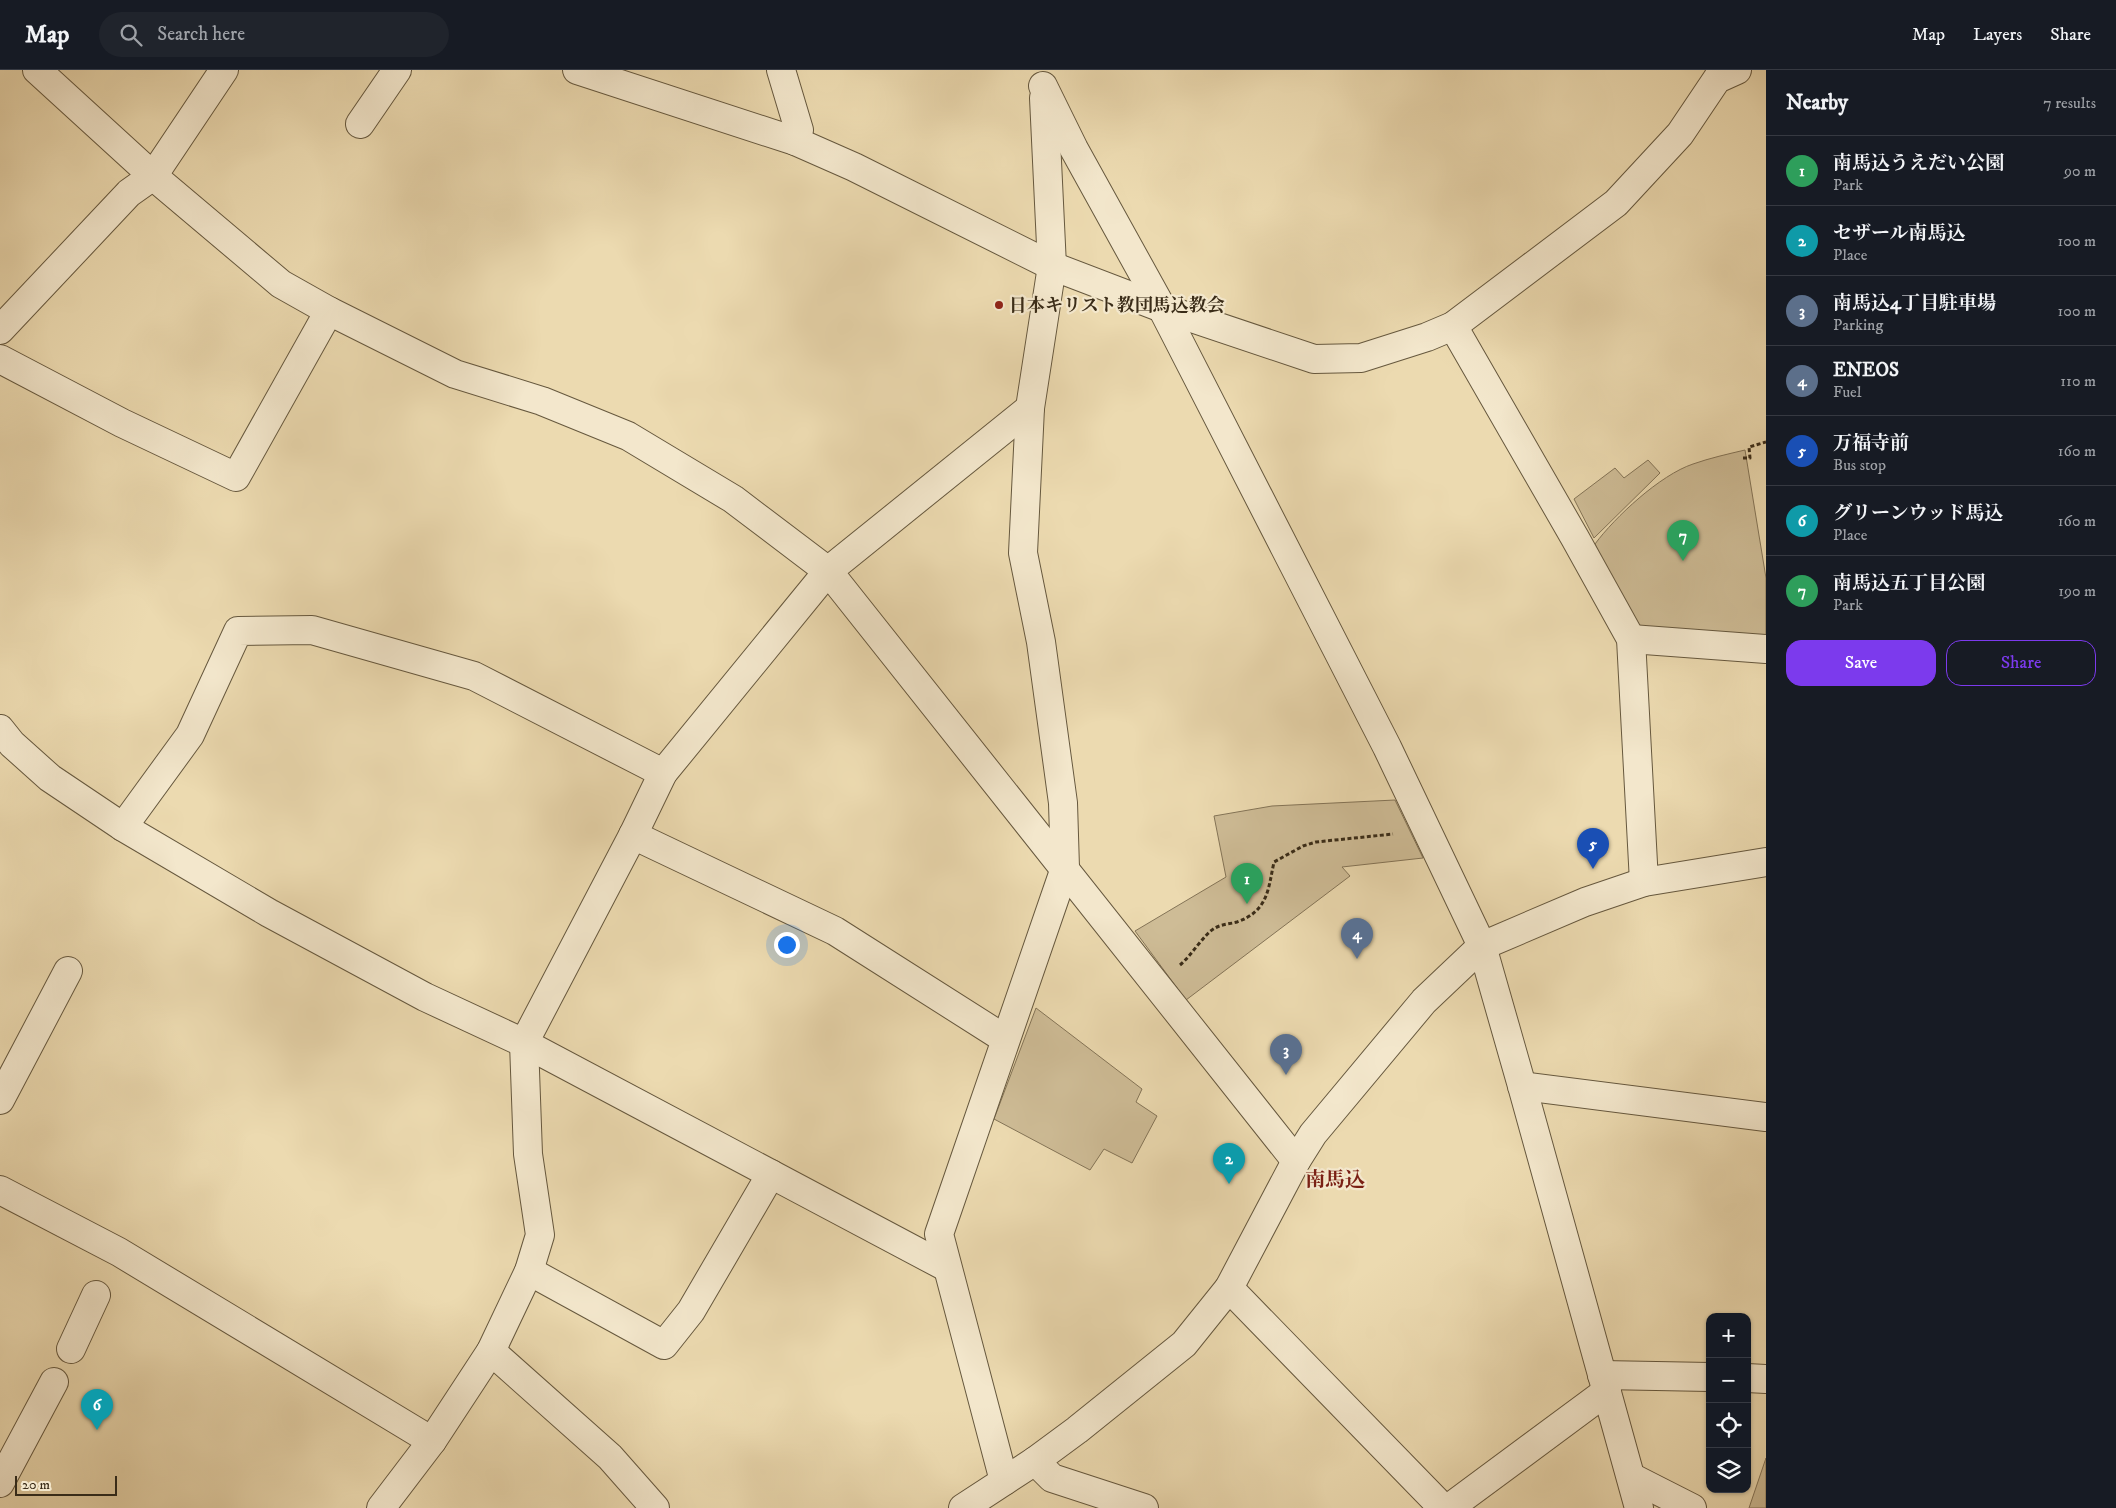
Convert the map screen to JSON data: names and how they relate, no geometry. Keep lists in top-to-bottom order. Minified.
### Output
{"districts":["南馬込"],"places":["日本キリスト教団馬込教会"],"scale_bar":"20 m","page":{"header":"Map","search":"Search here","nav":["Map","Layers","Share"],"heading":["Nearby","7 results"],"list":[{"mark":"1","name":"南馬込うえだい公園","note":"Park","value":"90 m"},{"mark":"2","name":"セザール南馬込","note":"Place","value":"100 m"},{"mark":"3","name":"南馬込4丁目駐車場","note":"Parking","value":"100 m"},{"mark":"4","name":"ENEOS","note":"Fuel","value":"110 m"},{"mark":"5","name":"万福寺前","note":"Bus stop","value":"160 m"},{"mark":"6","name":"グリーンウッド馬込","note":"Place","value":"160 m"},{"mark":"7","name":"南馬込五丁目公園","note":"Park","value":"190 m"}],"pins":["7","5","1","4","3","2","6"],"buttons":["Save","Share"],"map_buttons":["+","−"],"scale":"20 m"}}
